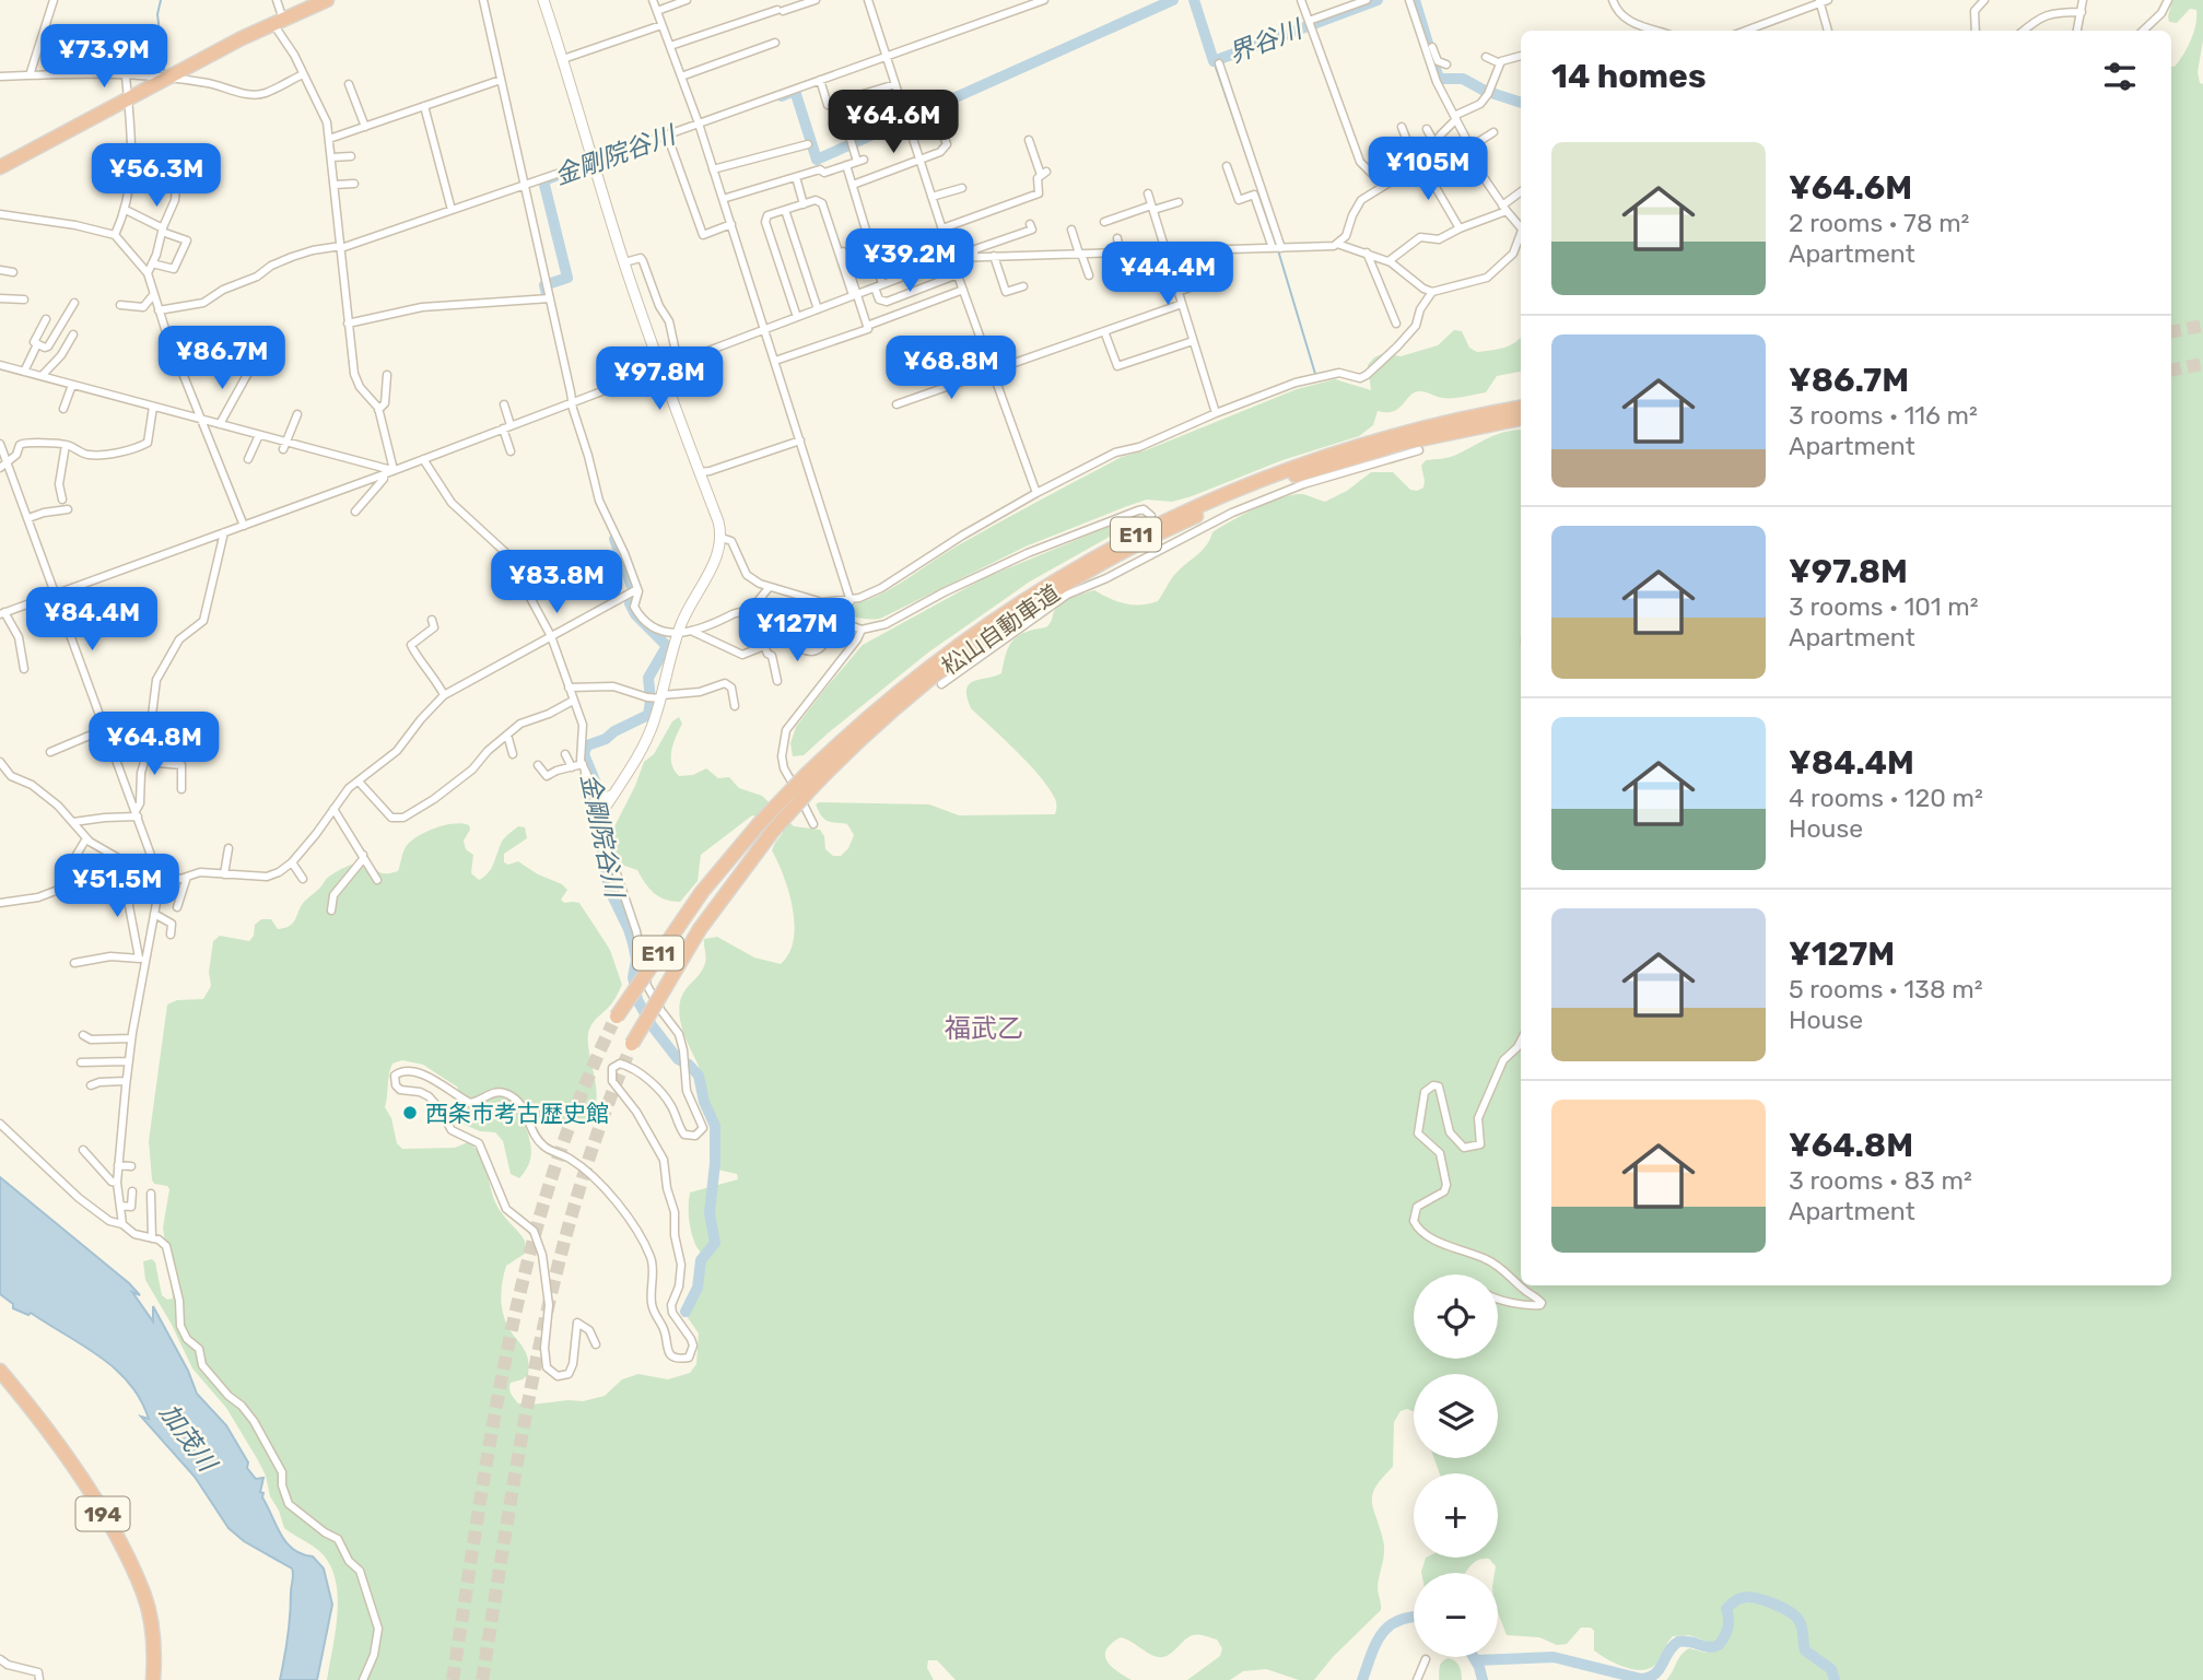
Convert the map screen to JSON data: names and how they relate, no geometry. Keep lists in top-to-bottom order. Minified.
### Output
{"streets":{"highway":["E11","松山自動車道","194"]},"districts":["福武乙"],"water":["界谷川","金剛院谷川","加茂川"],"places":["西条市考古歴史館"],"page":{"price":["¥73.9M","¥64.6M","¥105M","¥56.3M","¥39.2M","¥44.4M","¥86.7M","¥68.8M","¥97.8M","¥83.8M","¥84.4M","¥127M","¥64.8M","¥51.5M"],"heading":"14 homes","list":[{"name":"¥64.6M","note":"2 rooms · 78 m² · Apartment"},{"name":"¥86.7M","note":"3 rooms · 116 m² · Apartment"},{"name":"¥97.8M","note":"3 rooms · 101 m² · Apartment"},{"name":"¥84.4M","note":"4 rooms · 120 m² · House"},{"name":"¥127M","note":"5 rooms · 138 m² · House"},{"name":"¥64.8M","note":"3 rooms · 83 m² · Apartment"}],"map_buttons":["+","−"]}}
